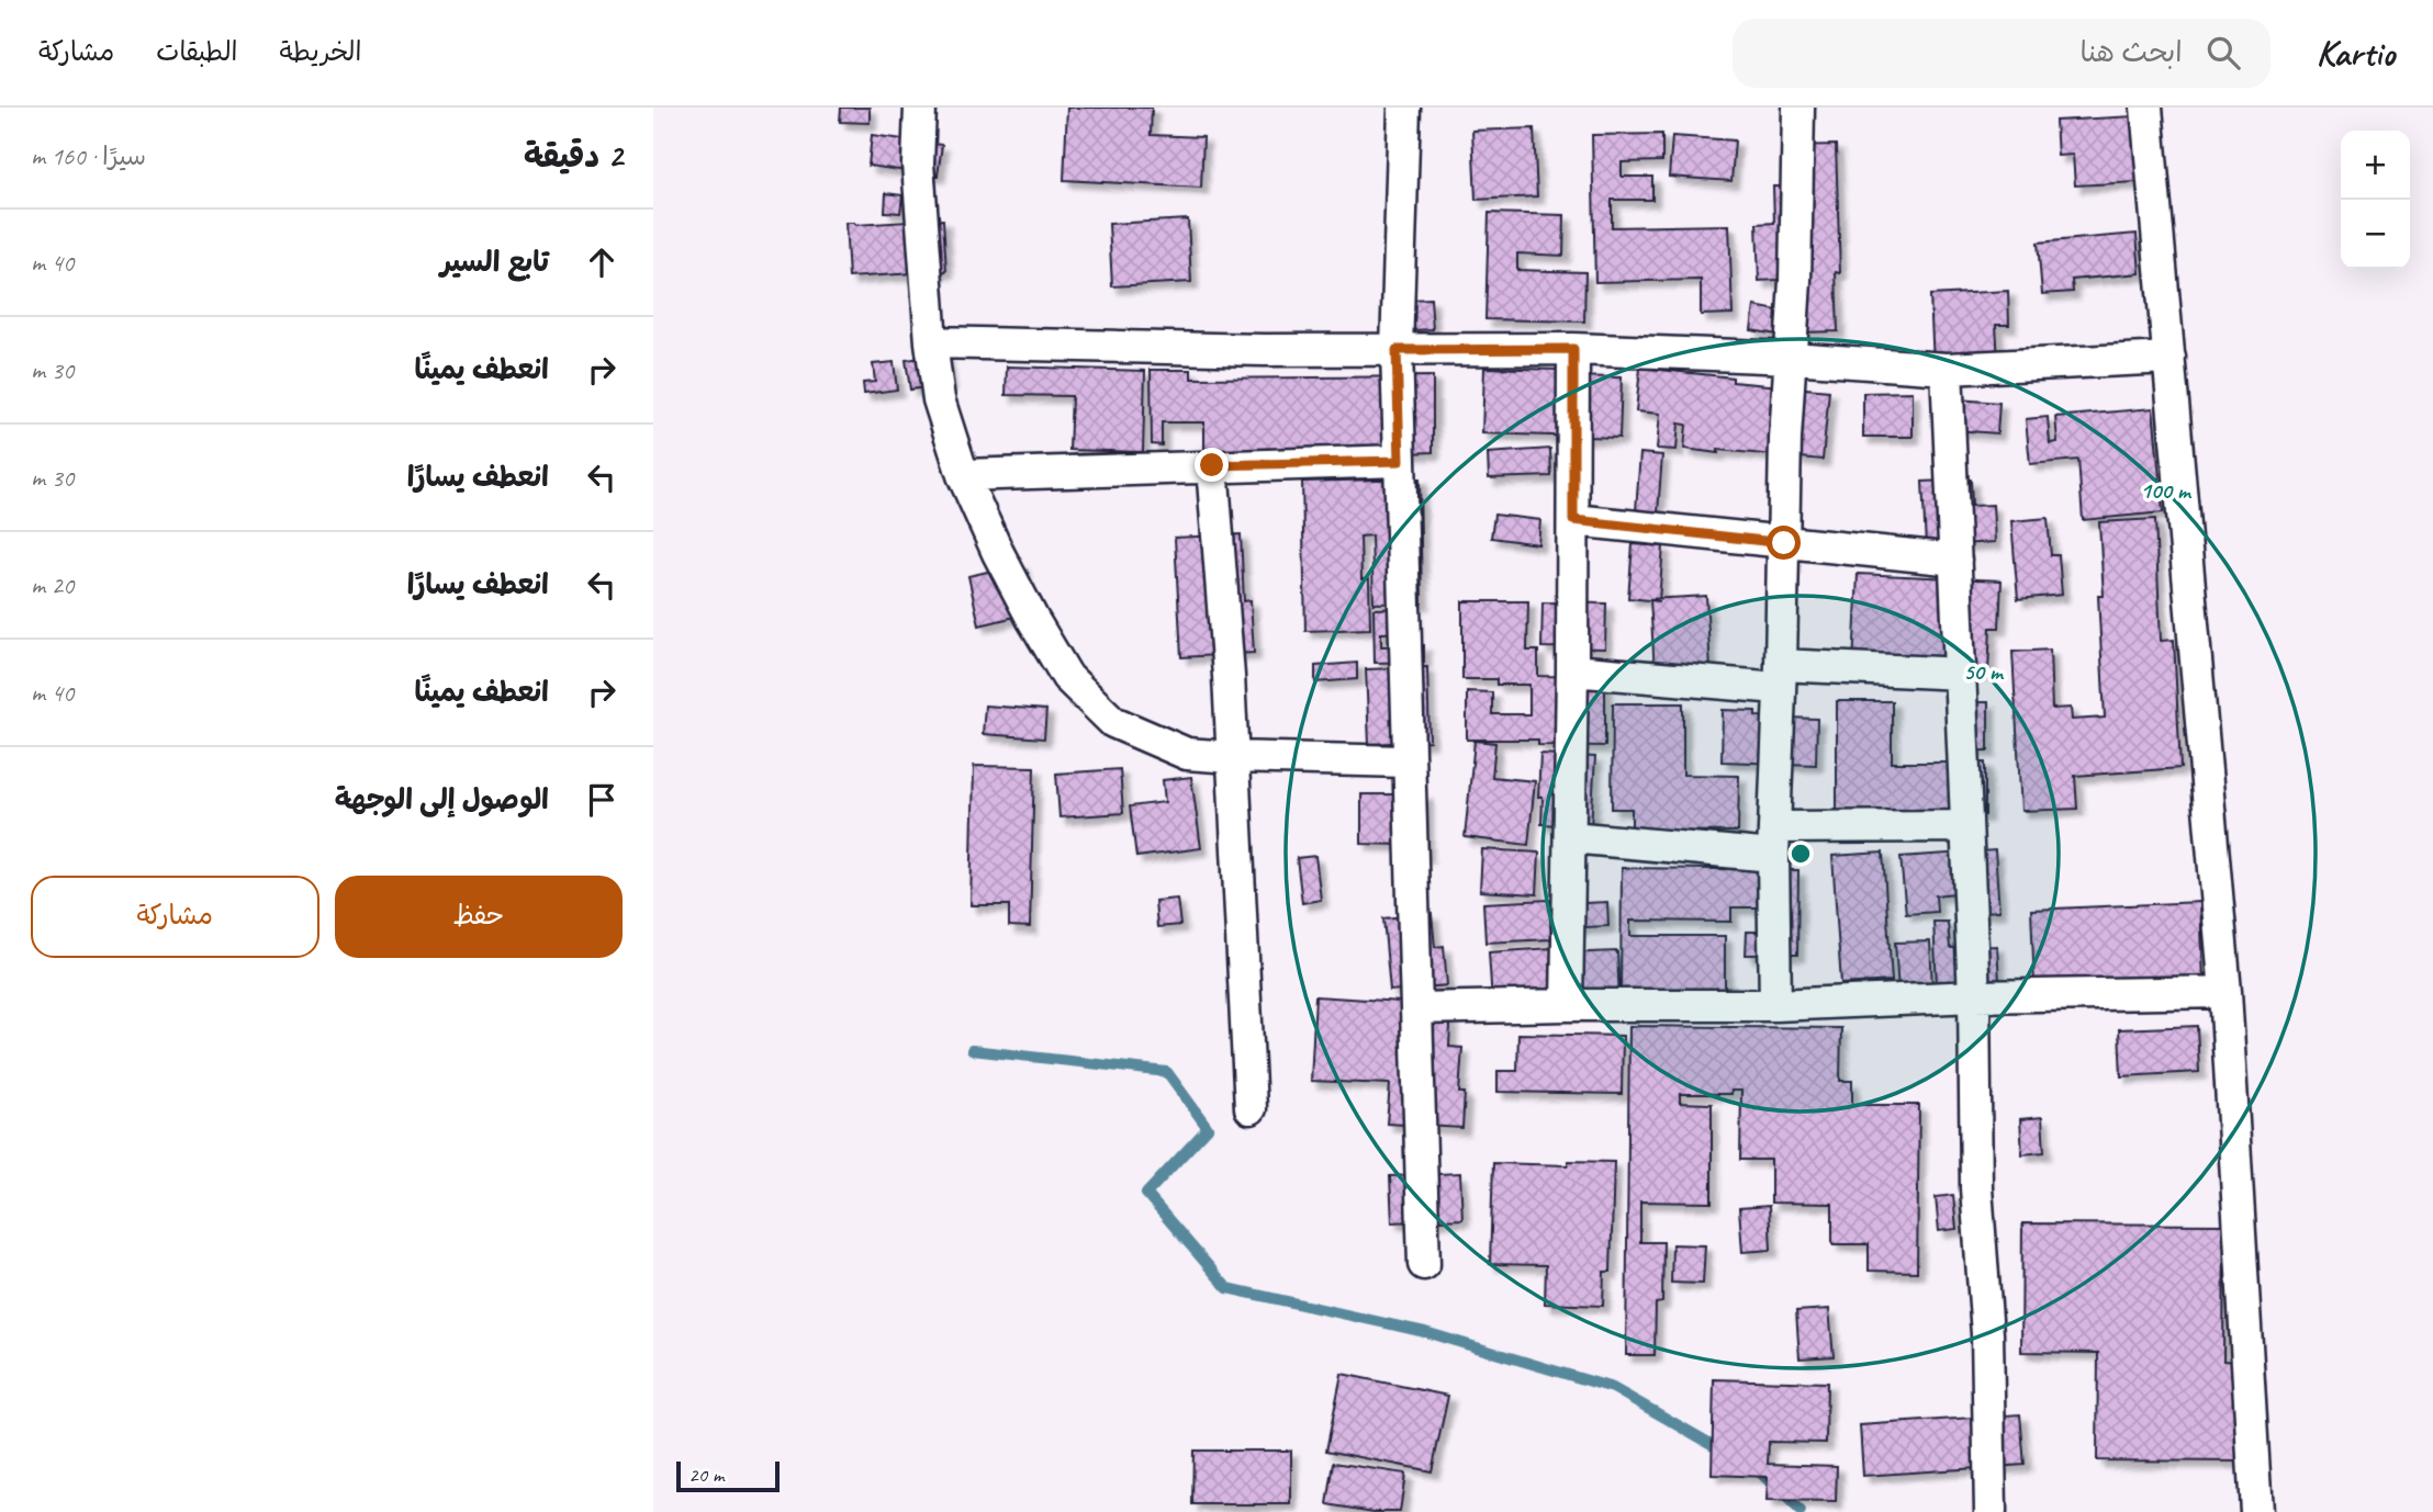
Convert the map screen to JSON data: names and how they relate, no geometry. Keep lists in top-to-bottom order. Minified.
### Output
{"scale_bar":"20 m","page":{"header":"Kartio","search":"ابحث هنا","nav":["الخريطة","الطبقات","مشاركة"],"heading":["2 دقيقة","سيرًا · 160 m"],"map_buttons":["+","−"],"list":[["تابع السير","40 m"],["انعطف يمينًا","30 m"],["انعطف يسارًا","30 m"],["انعطف يسارًا","20 m"],["انعطف يمينًا","40 m"],"الوصول إلى الوجهة"],"buttons":["حفظ","مشاركة"],"scale":"20 m"},"rings":["100 m","50 m"]}
